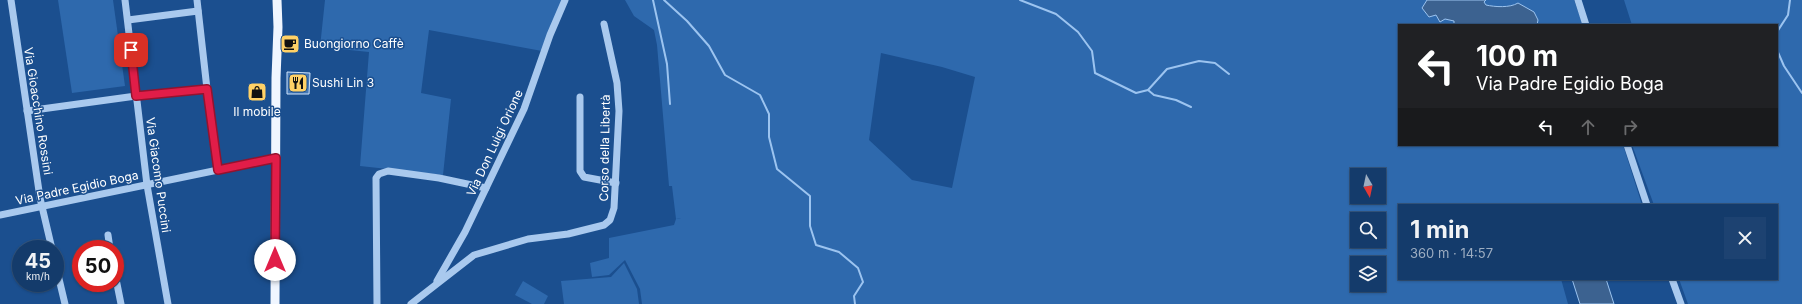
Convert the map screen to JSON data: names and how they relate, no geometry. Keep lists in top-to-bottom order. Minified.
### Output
{"streets":{"street":["Via Gioacchino Rossini","Via Don Luigi Orione","Corso della Libertà","Via Giacomo Puccini","Via Padre Egidio Boga"]},"crossings":[["Via Gioacchino Rossini","Via Padre Egidio Boga"],["Via Don Luigi Orione","Corso della Libertà"],["Via Giacomo Puccini","Via Padre Egidio Boga"]],"places":{"cafe":["Buongiorno Caffè"],"restaurant":["Sushi Lin 3"],"shop":["Il mobile"]},"north":"bottom","page":{"turn":["100 m","Via Padre Egidio Boga"],"heading":["1 min","360 m · 14:57"],"speed":"45 km/h","limit":"50"}}
